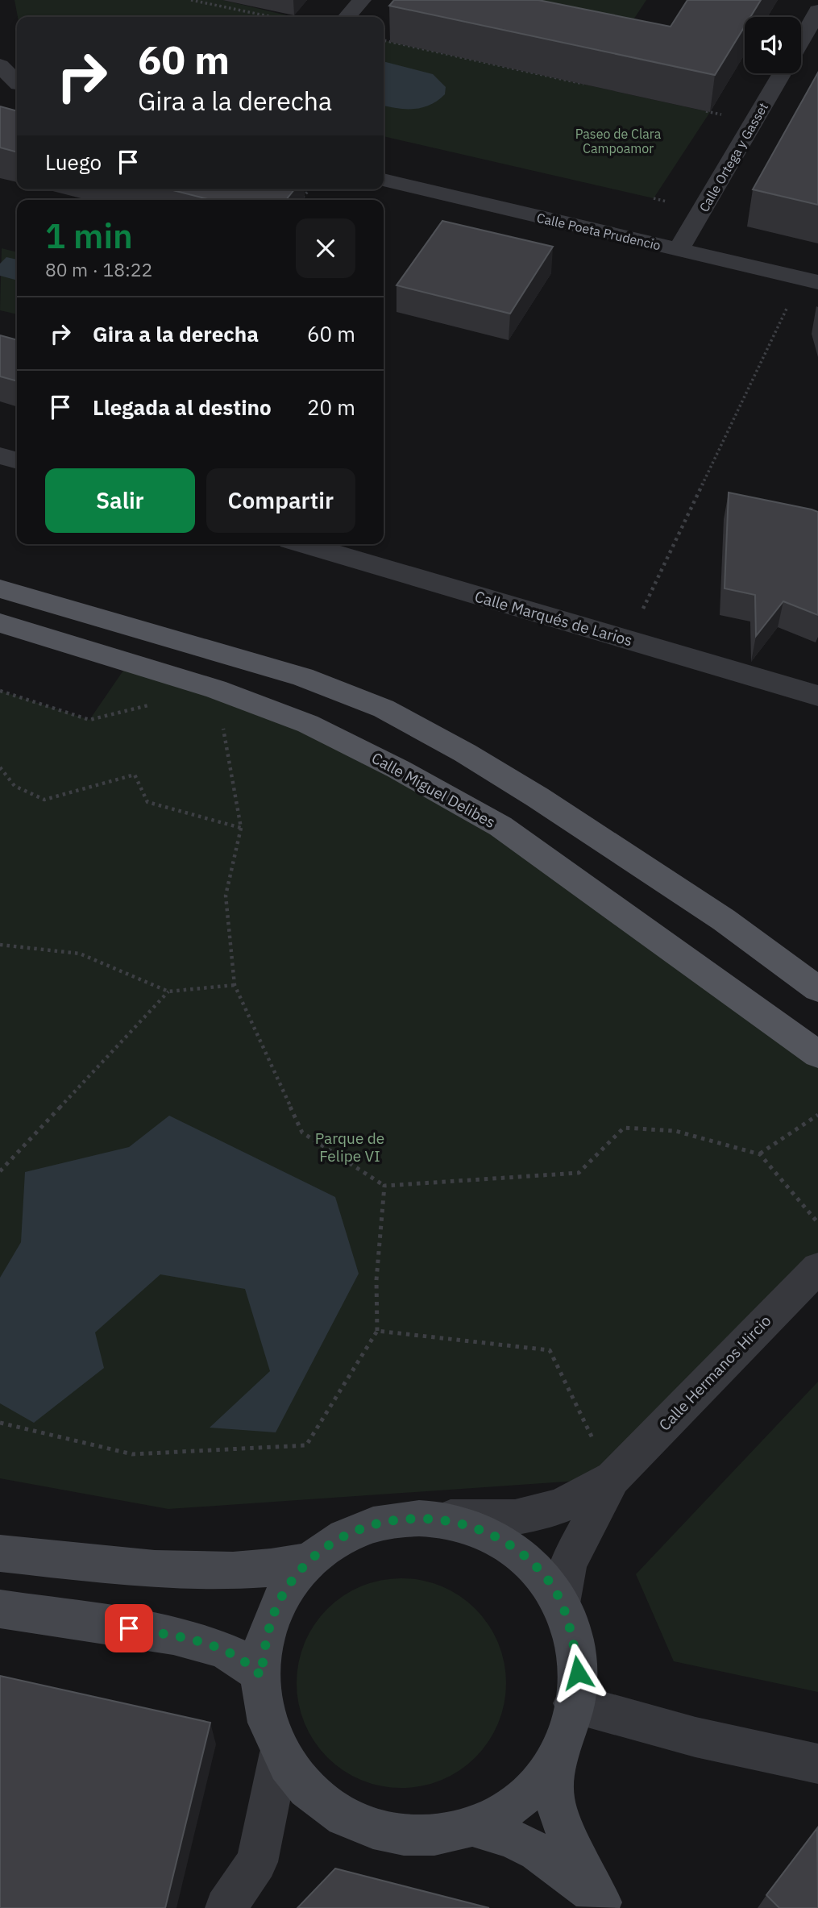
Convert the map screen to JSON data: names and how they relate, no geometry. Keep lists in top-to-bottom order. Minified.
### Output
{"streets":{"main road":["Calle Miguel Delibes"],"street":["Calle Ortega y Gasset","Calle Poeta Prudencio","Calle Marqués de Larios","Calle Hermanos Hircio"]},"crossings":[["Calle Ortega y Gasset","Calle Poeta Prudencio"]],"parks":["Paseo de Clara Campoamor","Parque de Felipe VI"],"page":{"turn":["60 m","Gira a la derecha"],"then":"Luego","heading":["1 min","80 m · 18:22"],"list":[{"name":"Gira a la derecha","value":"60 m"},{"name":"Llegada al destino","value":"20 m"}],"buttons":["Salir","Compartir"]}}
